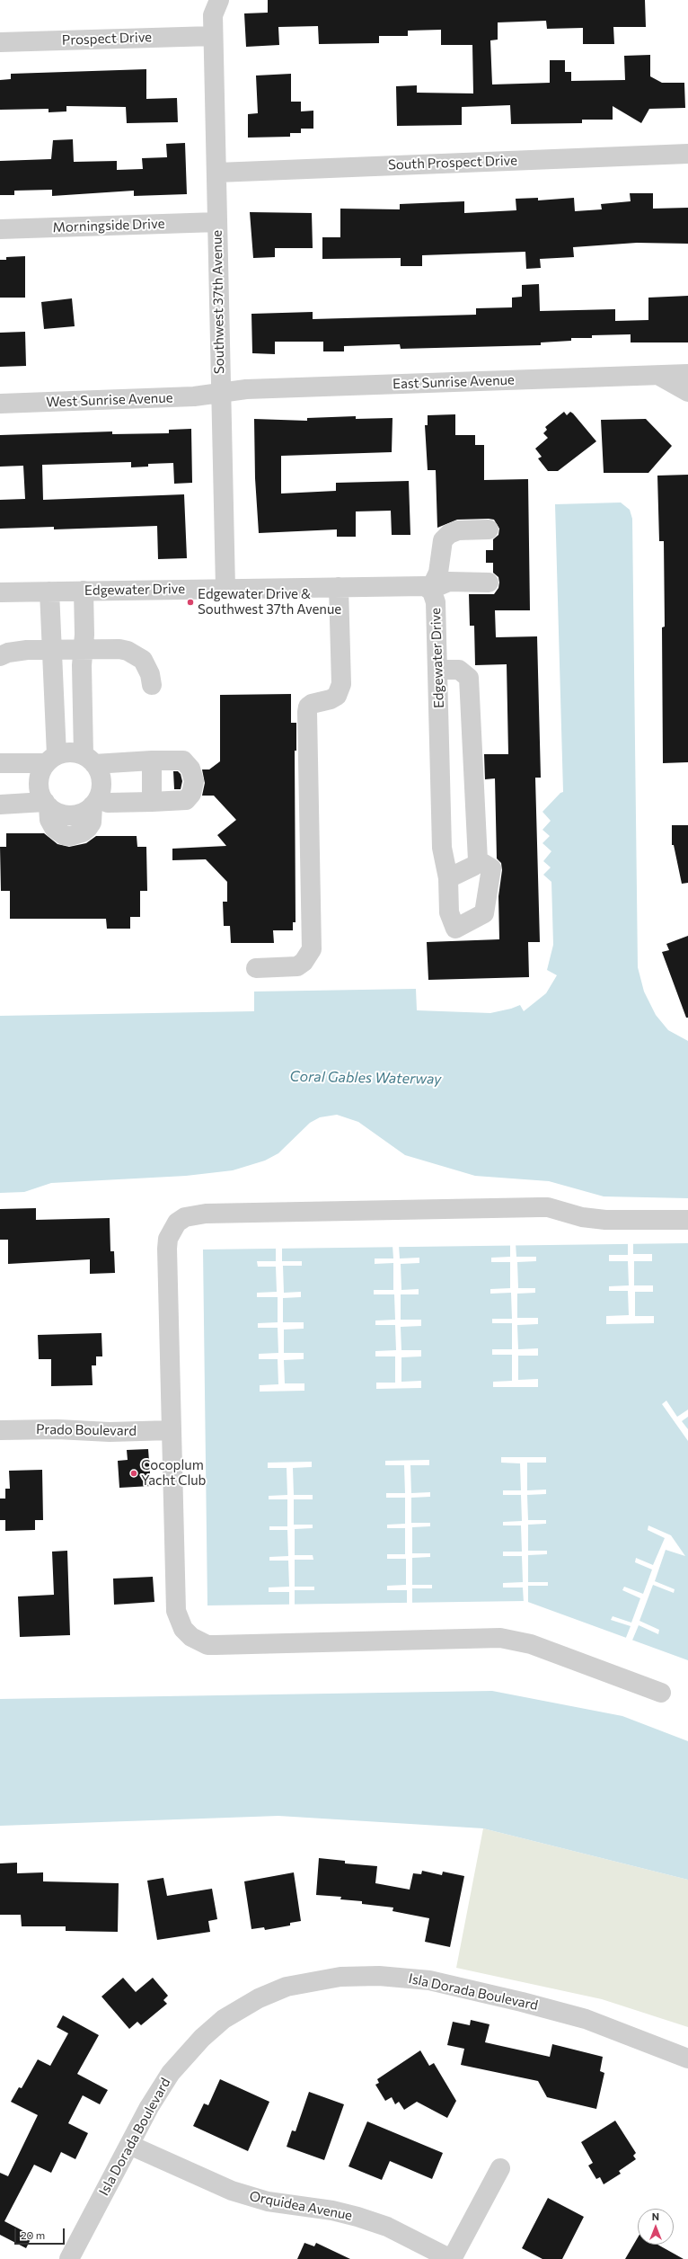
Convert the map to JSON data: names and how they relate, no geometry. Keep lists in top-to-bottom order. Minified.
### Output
{"streets":{"street":["Prospect Drive","South Prospect Drive","Morningside Drive","Southwest 37th Avenue","East Sunrise Avenue","West Sunrise Avenue","Edgewater Drive","Prado Boulevard","Isla Dorada Boulevard","Orquidea Avenue"]},"crossings":[["Prospect Drive","Southwest 37th Avenue"],["South Prospect Drive","Southwest 37th Avenue"],["Morningside Drive","Southwest 37th Avenue"],["Southwest 37th Avenue","East Sunrise Avenue"],["Southwest 37th Avenue","West Sunrise Avenue"],["Southwest 37th Avenue","Edgewater Drive"],["East Sunrise Avenue","West Sunrise Avenue"],["Isla Dorada Boulevard","Orquidea Avenue"]],"water":["Coral Gables Waterway"],"places":["Edgewater Drive & Southwest 37th Avenue","Cocoplum Yacht Club"],"scale_bar":"20 m","north":"top"}
